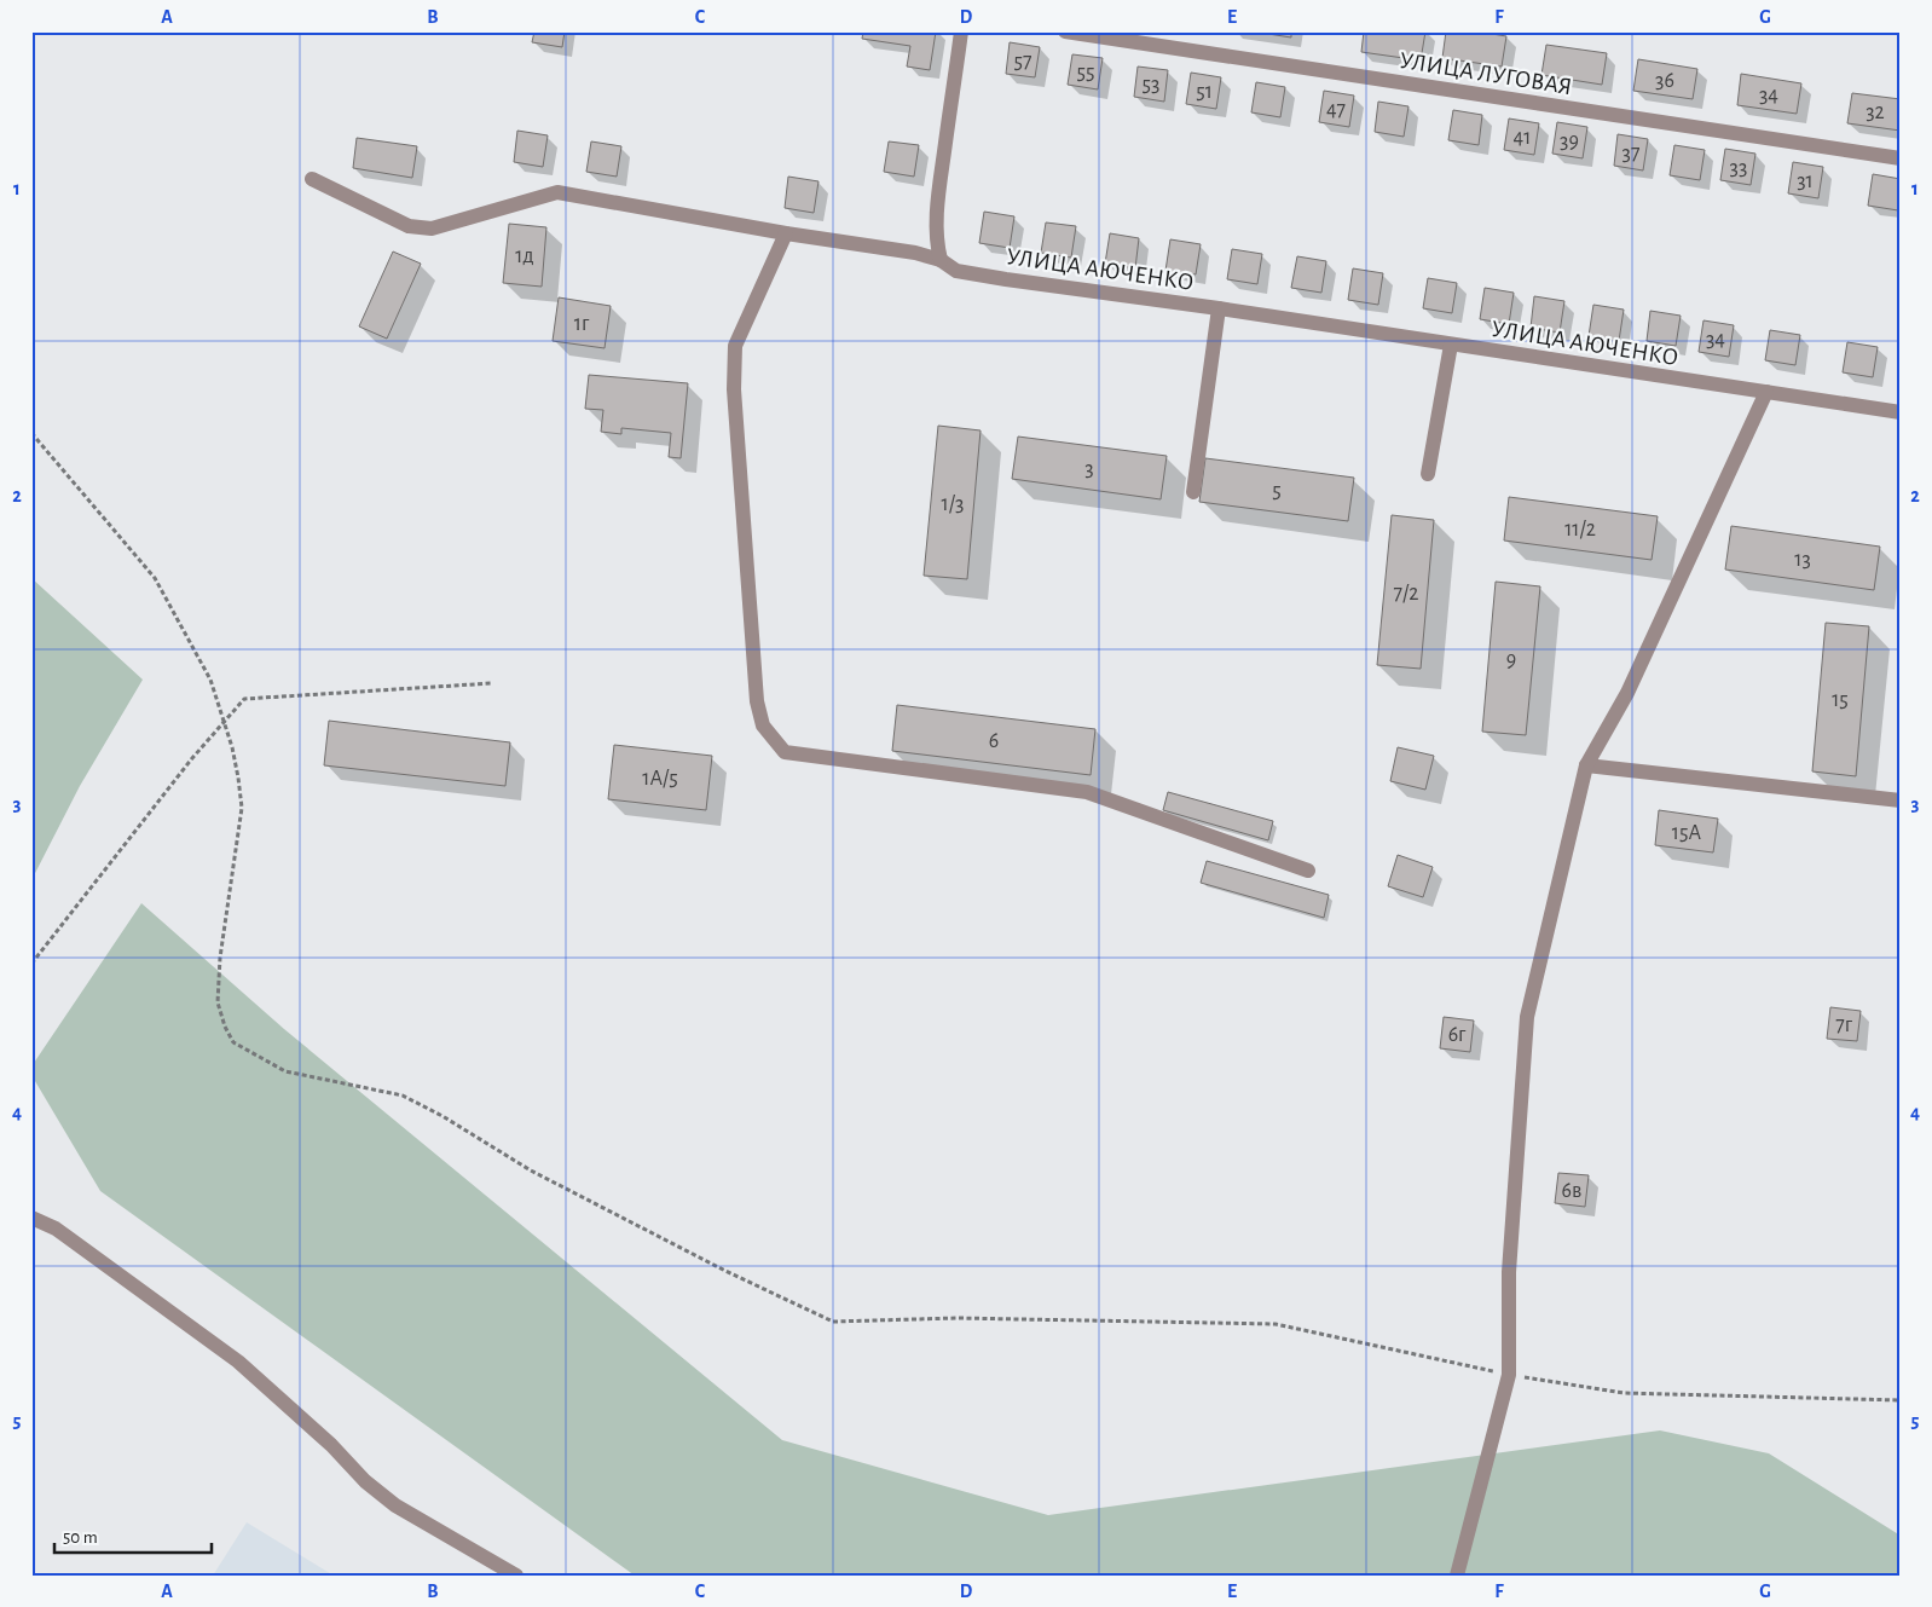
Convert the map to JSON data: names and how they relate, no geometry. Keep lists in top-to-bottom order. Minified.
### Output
{"streets":{"street":["УЛИЦА ЛУГОВАЯ","УЛИЦА АЮЧЕНКО"]},"house_numbers":["57","55","36","53","51","34","47","32","41","39","37","33","31","1д","1г","34","3","5","1/3","11/2","13","7/2","9","15","6","1А/5","15А","7г","6г","6в"],"scale_bar":"50 m","grid":{"columns":["A","B","C","D","E","F","G"],"rows":["1","2","3","4","5"]}}
